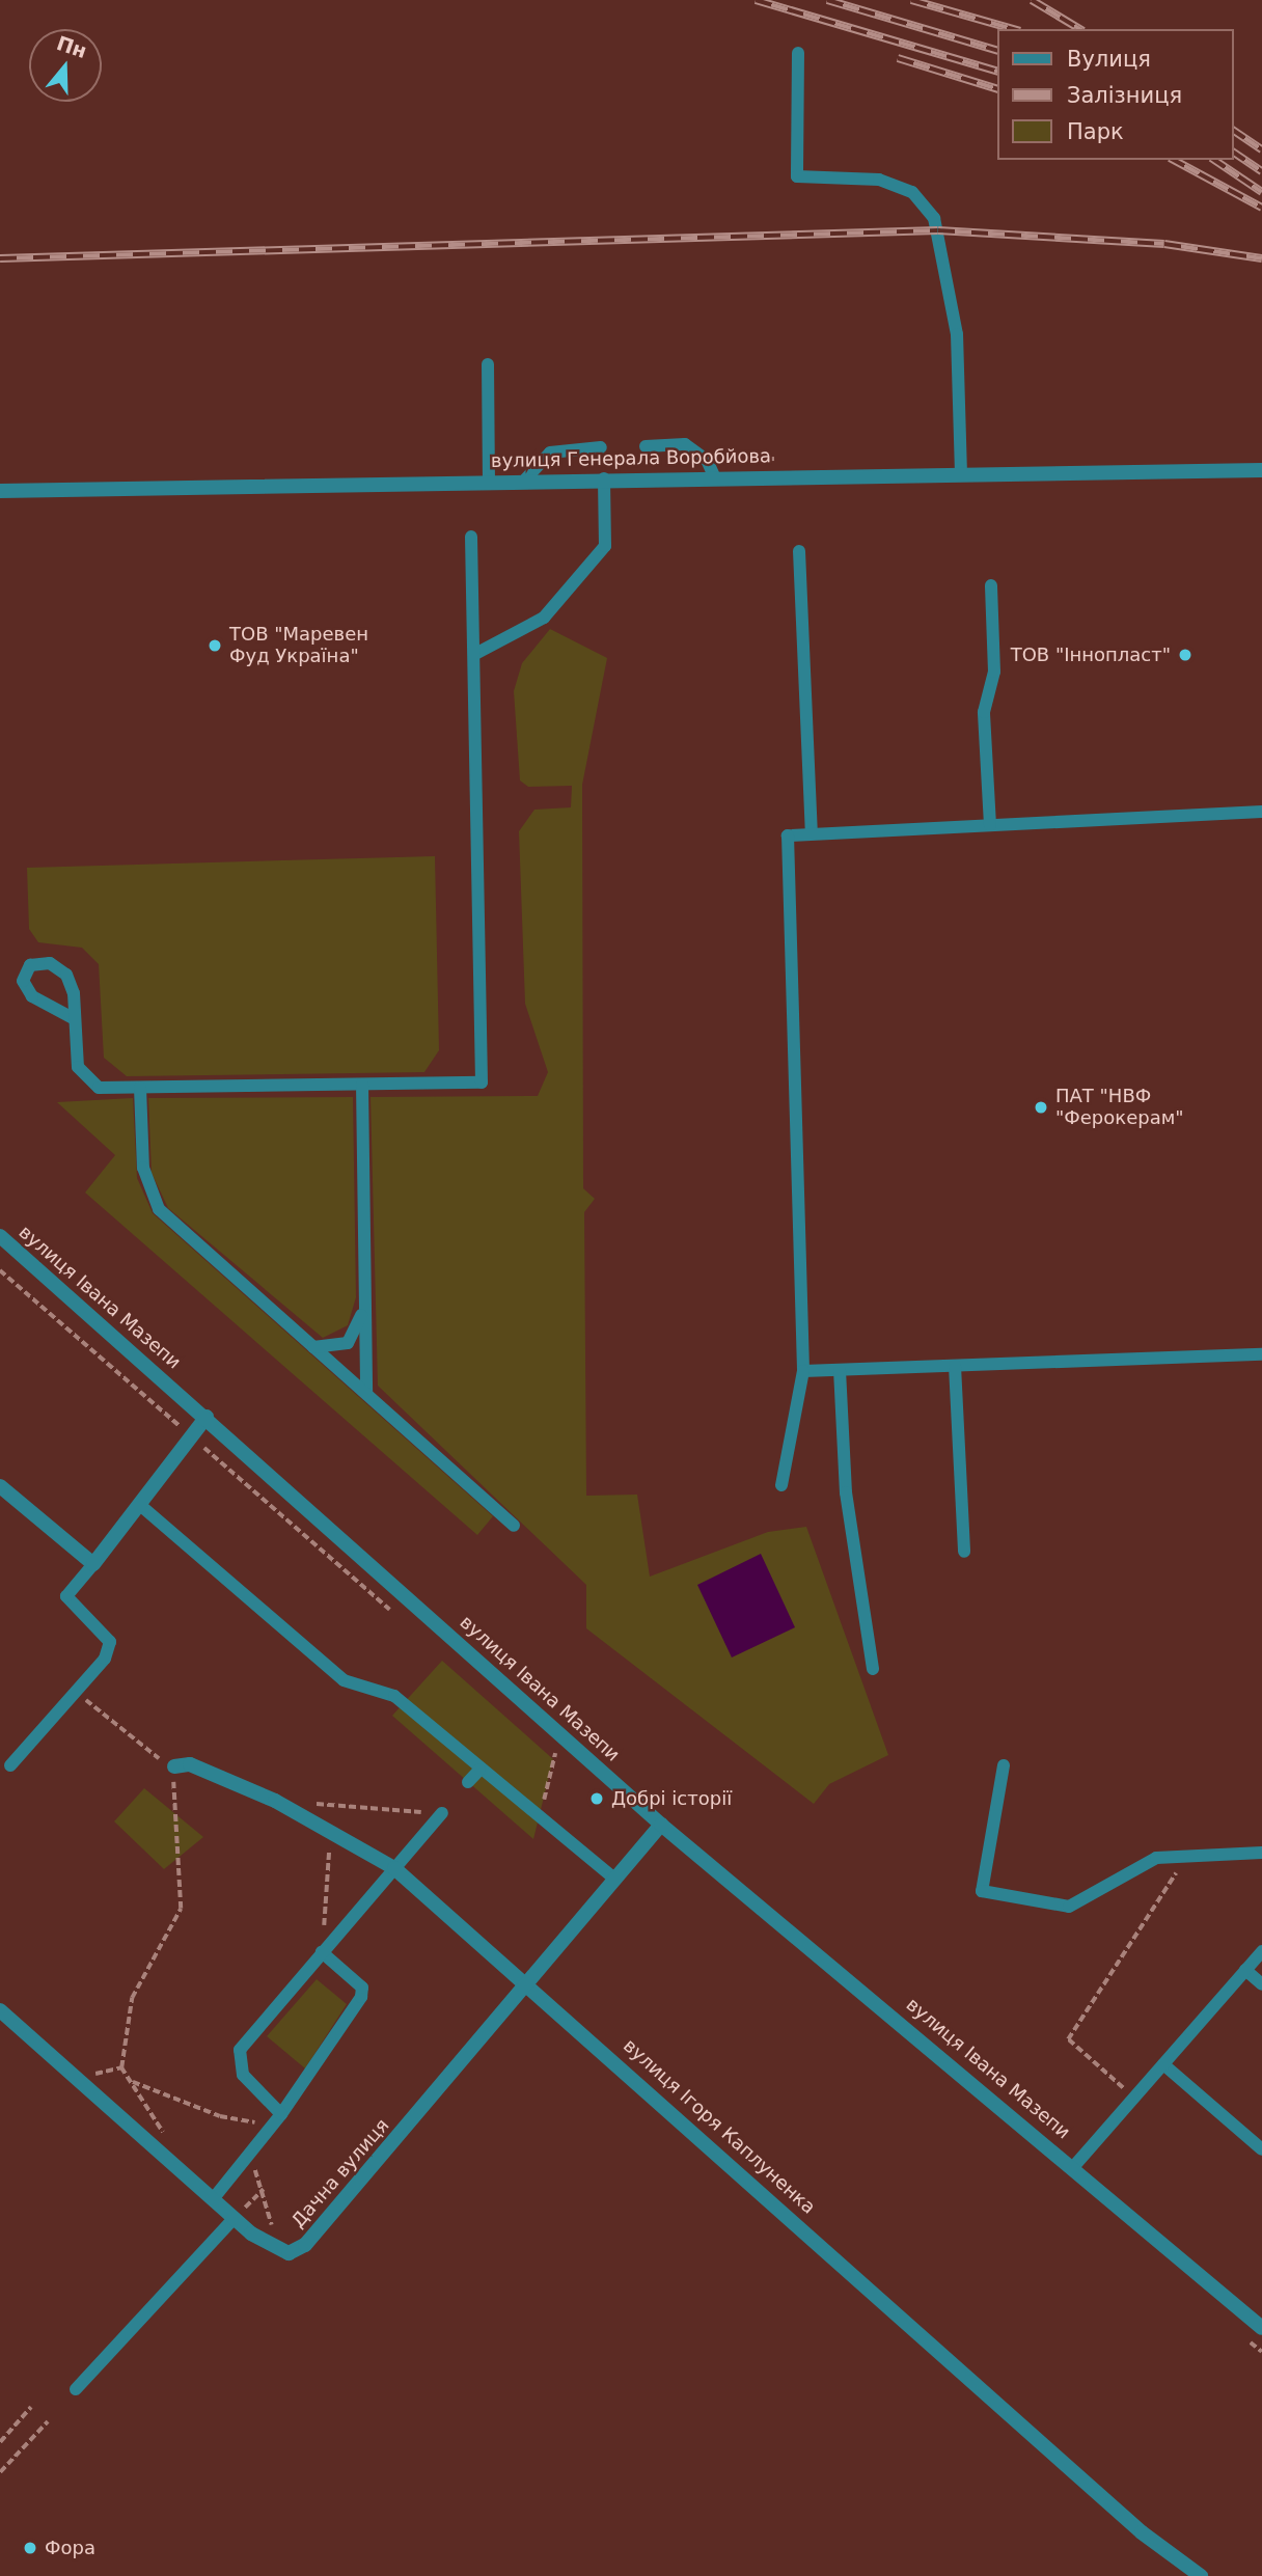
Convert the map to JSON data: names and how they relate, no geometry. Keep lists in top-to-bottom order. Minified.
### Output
{"streets":{"street":["вулиця Генерала Воробйова","вулиця Івана Мазепи","вулиця Ігоря Каплуненка","Дачна вулиця"]},"crossings":[["вулиця Івана Мазепи","Дачна вулиця"],["вулиця Ігоря Каплуненка","Дачна вулиця"]],"places":["ТОВ \"Маревен Фуд Україна\"","ТОВ \"Іннопласт\"","ПАТ \"НВФ \"Ферокерам\"","Добрі історії","Фора"],"legend":["Вулиця","Залізниця","Парк"],"north":"top"}
